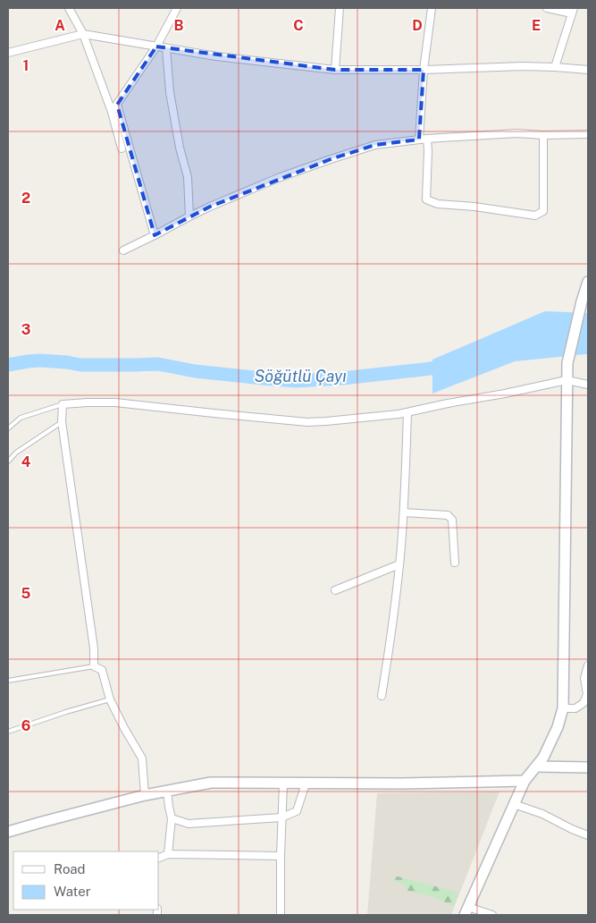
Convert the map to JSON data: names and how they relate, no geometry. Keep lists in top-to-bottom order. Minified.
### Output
{"water":["Söğütlü Çayı"],"legend":["Road","Water"],"grid":{"columns":["A","B","C","D","E"],"rows":["1","2","3","4","5","6"]}}
